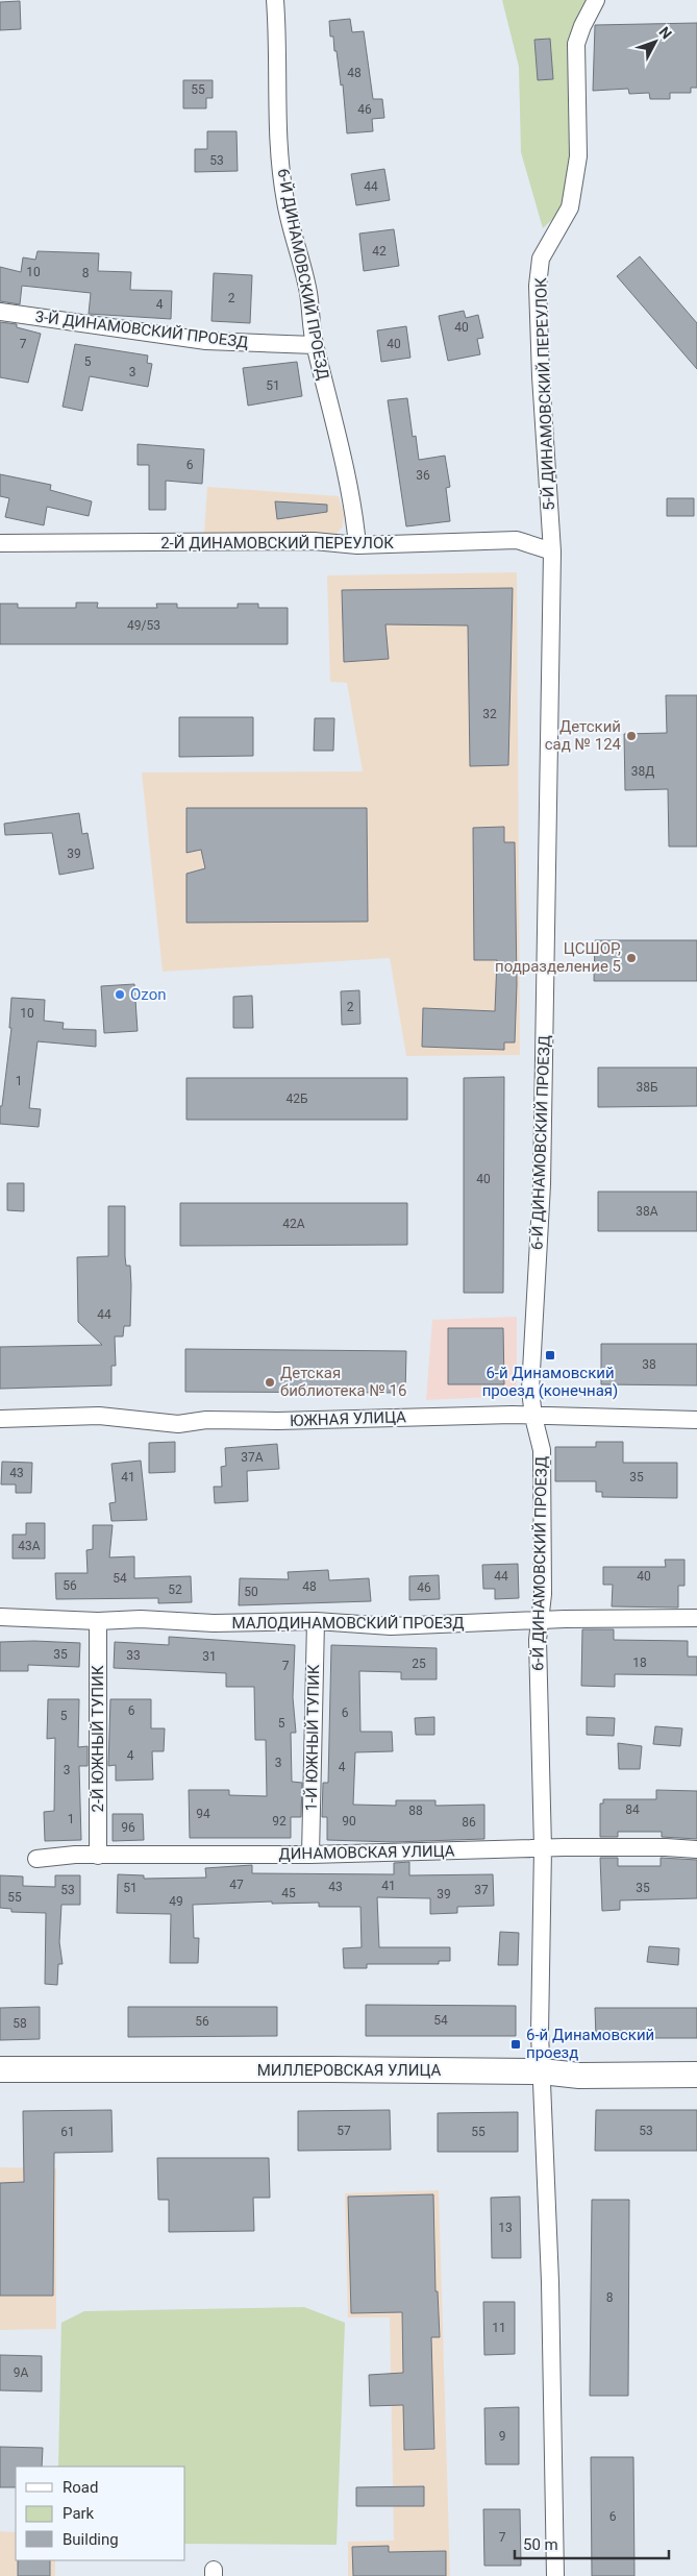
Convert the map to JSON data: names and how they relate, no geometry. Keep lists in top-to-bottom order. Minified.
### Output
{"streets":{"street":["6-Й ДИНАМОВСКИЙ ПРОЕЗД","3-Й ДИНАМОВСКИЙ ПРОЕЗД","5-Й ДИНАМОВСКИЙ ПЕРЕУЛОК","2-Й ДИНАМОВСКИЙ ПЕРЕУЛОК","ЮЖНАЯ УЛИЦА","МАЛОДИНАМОВСКИЙ ПРОЕЗД","1-Й ЮЖНЫЙ ТУПИК","2-Й ЮЖНЫЙ ТУПИК","ДИНАМОВСКАЯ УЛИЦА","МИЛЛЕРОВСКАЯ УЛИЦА"]},"crossings":[["6-Й ДИНАМОВСКИЙ ПРОЕЗД","3-Й ДИНАМОВСКИЙ ПРОЕЗД"],["6-Й ДИНАМОВСКИЙ ПРОЕЗД","5-Й ДИНАМОВСКИЙ ПЕРЕУЛОК"],["6-Й ДИНАМОВСКИЙ ПРОЕЗД","2-Й ДИНАМОВСКИЙ ПЕРЕУЛОК"],["6-Й ДИНАМОВСКИЙ ПРОЕЗД","ЮЖНАЯ УЛИЦА"],["6-Й ДИНАМОВСКИЙ ПРОЕЗД","МАЛОДИНАМОВСКИЙ ПРОЕЗД"],["6-Й ДИНАМОВСКИЙ ПРОЕЗД","ДИНАМОВСКАЯ УЛИЦА"],["6-Й ДИНАМОВСКИЙ ПРОЕЗД","МИЛЛЕРОВСКАЯ УЛИЦА"],["5-Й ДИНАМОВСКИЙ ПЕРЕУЛОК","2-Й ДИНАМОВСКИЙ ПЕРЕУЛОК"],["МАЛОДИНАМОВСКИЙ ПРОЕЗД","1-Й ЮЖНЫЙ ТУПИК"],["МАЛОДИНАМОВСКИЙ ПРОЕЗД","2-Й ЮЖНЫЙ ТУПИК"],["1-Й ЮЖНЫЙ ТУПИК","ДИНАМОВСКАЯ УЛИЦА"],["2-Й ЮЖНЫЙ ТУПИК","ДИНАМОВСКАЯ УЛИЦА"]],"places":{"other":["Детский сад № 124","ЦСШОР, подразделение 5","Ozon","Детская библиотека № 16"],"transit":["6-й Динамовский проезд (конечная)","6-й Динамовский проезд"]},"house_numbers":["48","55","46","53","44","42","10","8","2","4","40","7","40","5","3","51","6","36","49/53","32","38Д","39","2","10","1","38Б","42Б","40","38А","42А","44","38","37А","43","41","35","43А","44","40","54","56","48","46","52","50","35","33","31","18","25","7","6","6","5","5","4","3","4","3","84","88","94","1","92","90","86","96","47","41","43","51","35","53","37","45","39","55","49","54","56","58","57","53","61","55","13","8","11","9А","9","6","7"],"legend":["Road","Park","Building"],"scale_bar":"50 m","north":"top right"}
